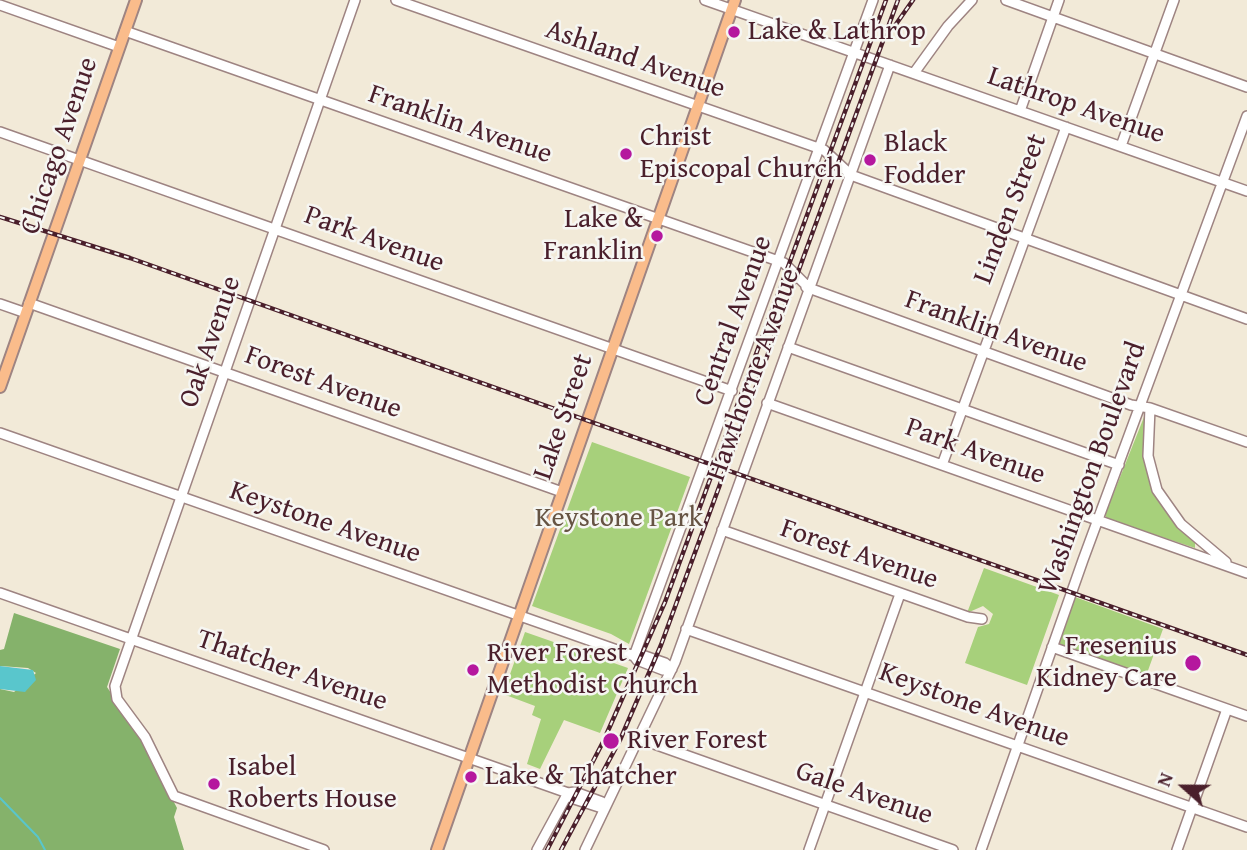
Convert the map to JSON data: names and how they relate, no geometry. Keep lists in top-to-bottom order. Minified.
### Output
{"streets":{"main road":["Chicago Avenue","Lake Street"],"street":["Ashland Avenue","Lathrop Avenue","Franklin Avenue","Linden Street","Park Avenue","Central Avenue","Oak Avenue","Hawthorne Avenue","Forest Avenue","Washington Boulevard","Keystone Avenue","Thatcher Avenue","Gale Avenue"]},"crossings":[["Ashland Avenue","Linden Street"],["Ashland Avenue","Central Avenue"],["Ashland Avenue","Hawthorne Avenue"],["Ashland Avenue","Lake Street"],["Ashland Avenue","Washington Boulevard"],["Lathrop Avenue","Linden Street"],["Lathrop Avenue","Central Avenue"],["Lathrop Avenue","Hawthorne Avenue"],["Lathrop Avenue","Lake Street"],["Lathrop Avenue","Washington Boulevard"],["Franklin Avenue","Chicago Avenue"],["Franklin Avenue","Linden Street"],["Franklin Avenue","Central Avenue"],["Franklin Avenue","Oak Avenue"],["Franklin Avenue","Hawthorne Avenue"],["Franklin Avenue","Lake Street"],["Franklin Avenue","Washington Boulevard"],["Chicago Avenue","Park Avenue"],["Chicago Avenue","Forest Avenue"],["Linden Street","Park Avenue"],["Park Avenue","Central Avenue"],["Park Avenue","Oak Avenue"],["Park Avenue","Hawthorne Avenue"],["Park Avenue","Lake Street"],["Park Avenue","Washington Boulevard"],["Central Avenue","Keystone Avenue"],["Oak Avenue","Forest Avenue"],["Oak Avenue","Keystone Avenue"],["Oak Avenue","Thatcher Avenue"],["Hawthorne Avenue","Forest Avenue"],["Hawthorne Avenue","Keystone Avenue"],["Hawthorne Avenue","Thatcher Avenue"],["Hawthorne Avenue","Gale Avenue"],["Forest Avenue","Lake Street"],["Lake Street","Keystone Avenue"],["Lake Street","Thatcher Avenue"],["Washington Boulevard","Keystone Avenue"]],"parks":["Keystone Park"],"places":["Lake & Lathrop","Christ Episcopal Church","Black Fodder","Lake & Franklin","Fresenius Kidney Care","River Forest Methodist Church","River Forest","Lake & Thatcher","Isabel Roberts House"],"north":"left"}
